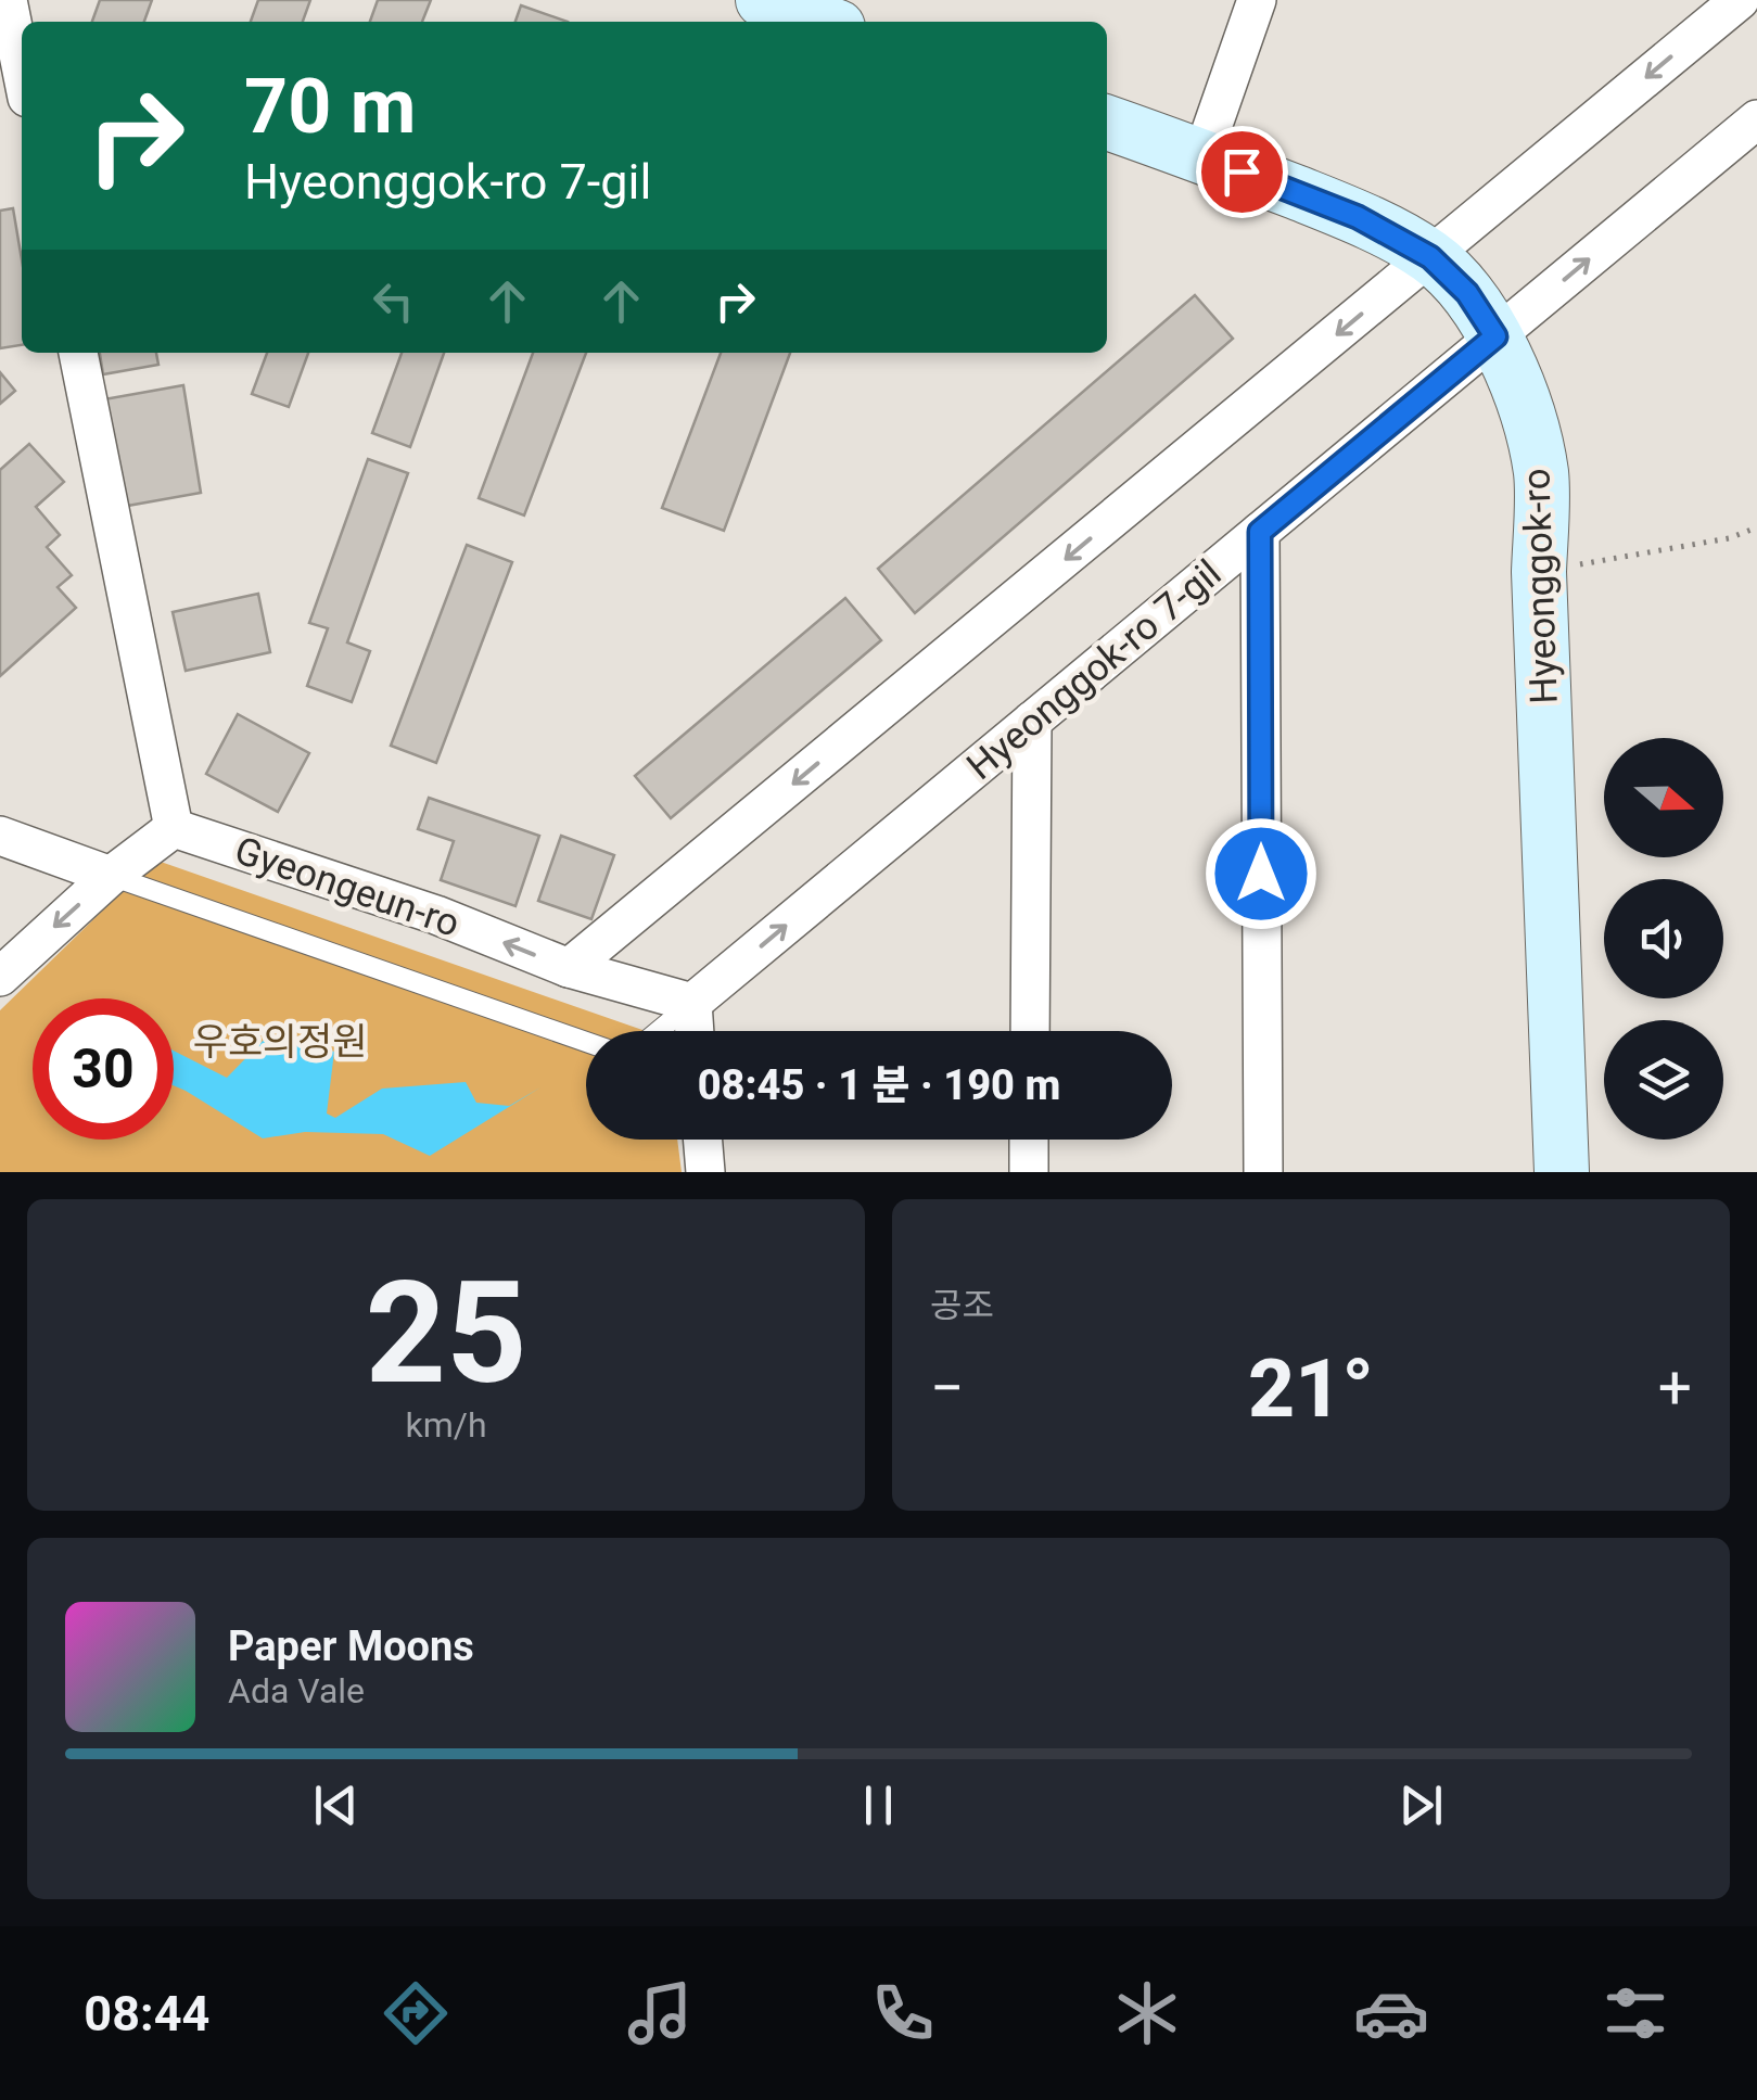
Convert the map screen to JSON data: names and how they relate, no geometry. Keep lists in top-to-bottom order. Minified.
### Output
{"streets":{"street":["Hyeonggok-ro","Hyeonggok-ro 7-gil","Gyeongeun-ro"]},"crossings":[["Hyeonggok-ro","Hyeonggok-ro 7-gil"],["Hyeonggok-ro 7-gil","Gyeongeun-ro"]],"one_way":["Gyeongeun-ro"],"parks":["우호의정원"],"north":"right","page":{"turn":["70 m","Hyeonggok-ro 7-gil"],"limit":"30","trip":"08:45 · 1 분 · 190 m","tile":[["25","km/h"],"공조"],"heat":["−","21°","+"],"song":["Paper Moons","Ada Vale"],"tabs":"08:44"}}
